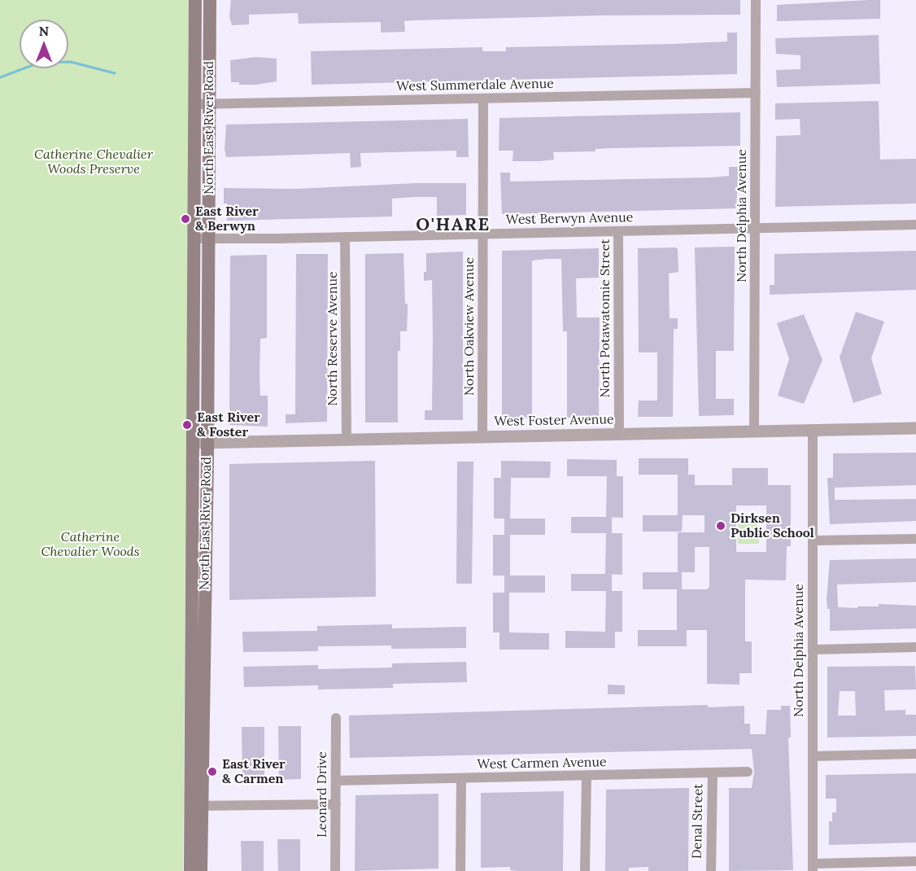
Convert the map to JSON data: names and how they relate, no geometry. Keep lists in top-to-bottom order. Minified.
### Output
{"streets":{"main road":["North East River Road"],"street":["West Summerdale Avenue","North Delphia Avenue","West Berwyn Avenue","North Potawatomie Street","North Oakview Avenue","North Reserve Avenue","West Foster Avenue","West Carmen Avenue","Leonard Drive","Denal Street"]},"crossings":[["West Summerdale Avenue","North East River Road"],["West Summerdale Avenue","North Delphia Avenue"],["West Summerdale Avenue","North Oakview Avenue"],["North East River Road","West Berwyn Avenue"],["North East River Road","West Foster Avenue"],["North Delphia Avenue","West Berwyn Avenue"],["North Delphia Avenue","West Foster Avenue"],["West Berwyn Avenue","North Potawatomie Street"],["West Berwyn Avenue","North Oakview Avenue"],["West Berwyn Avenue","North Reserve Avenue"],["North Potawatomie Street","West Foster Avenue"],["North Oakview Avenue","West Foster Avenue"],["North Reserve Avenue","West Foster Avenue"],["West Carmen Avenue","Leonard Drive"],["West Carmen Avenue","Denal Street"]],"districts":["O'HARE"],"parks":["Catherine Chevalier Woods Preserve","Catherine Chevalier Woods"],"places":["East River & Berwyn","East River & Foster","Dirksen Public School","East River & Carmen"],"north":"top"}
